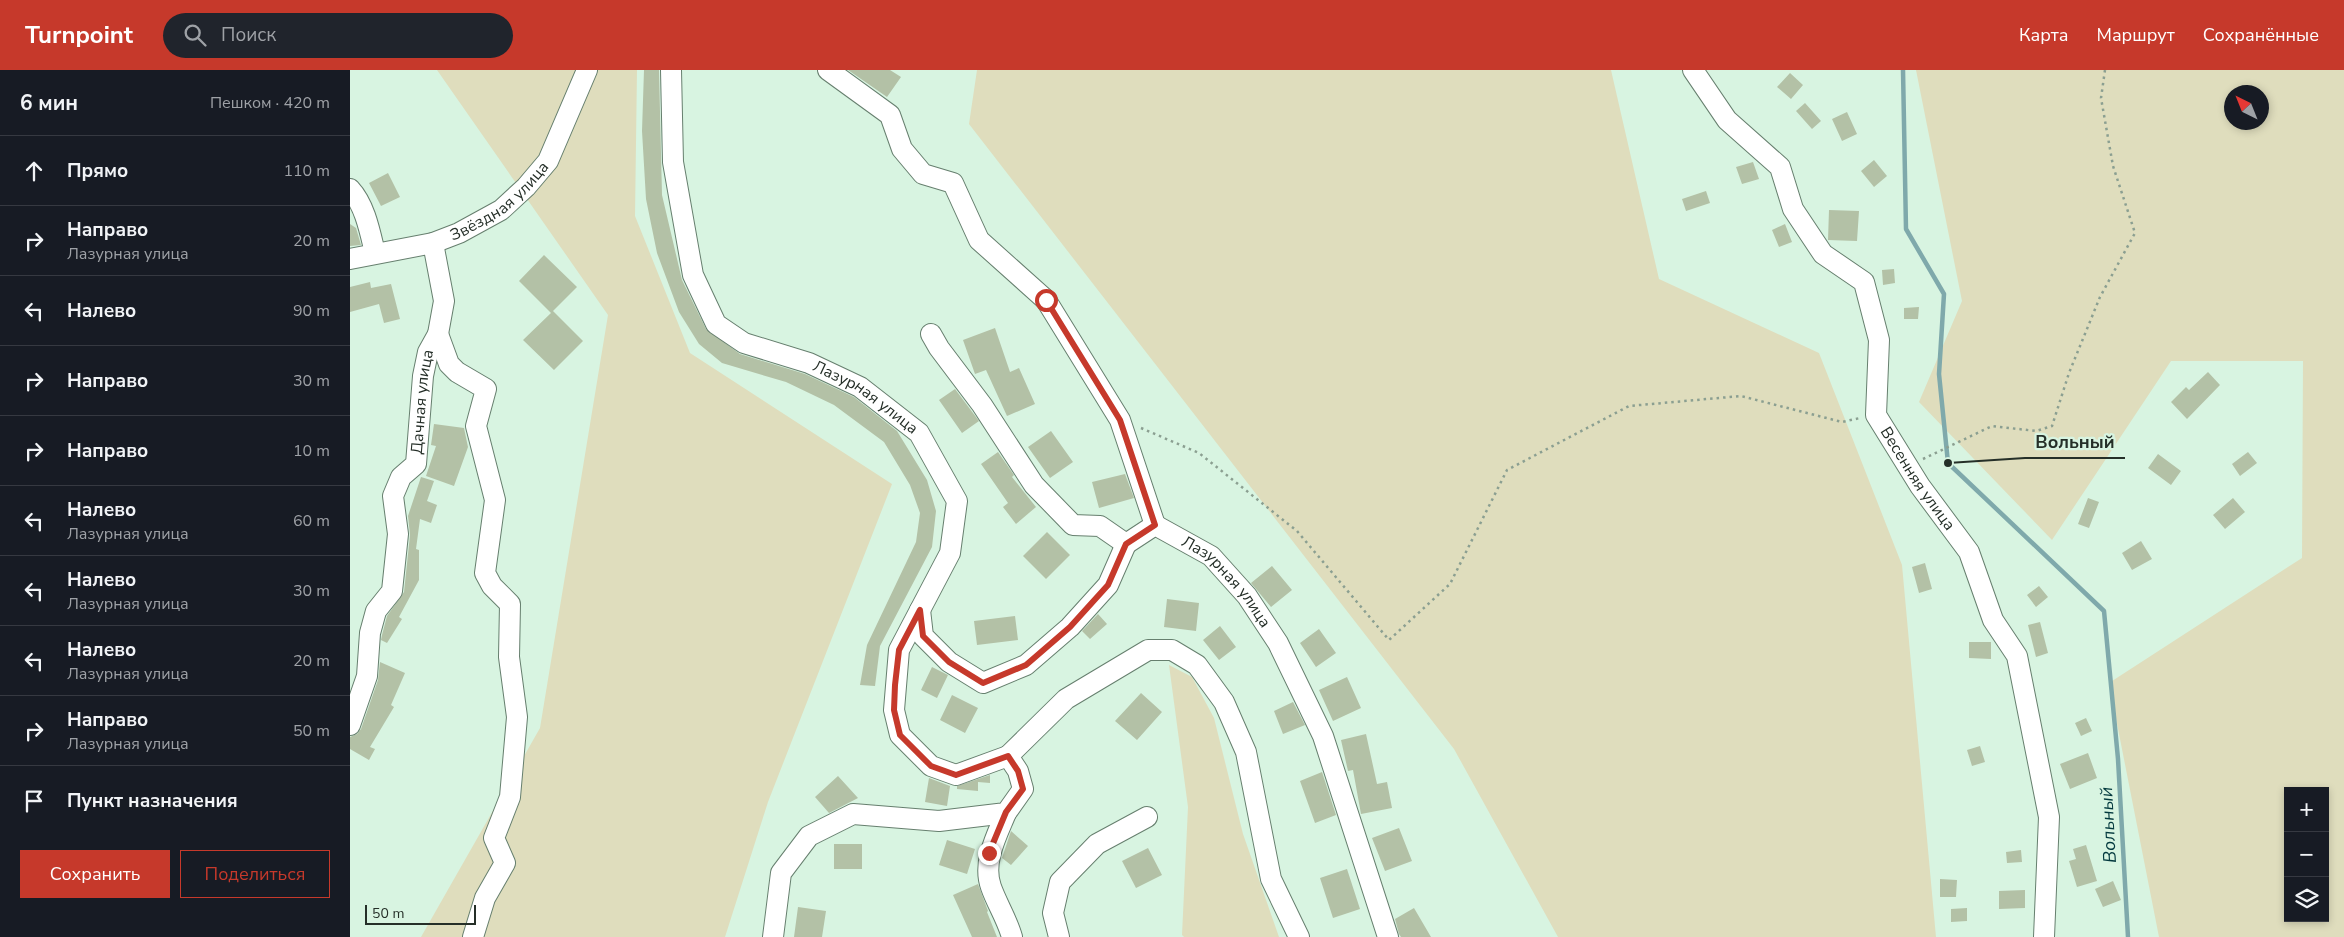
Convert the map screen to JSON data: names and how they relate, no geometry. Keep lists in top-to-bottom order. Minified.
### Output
{"streets":{"street":["Звёздная улица","Лазурная улица","Дачная улица","Весенняя улица"]},"crossings":[["Звёздная улица","Дачная улица"]],"water":["Вольный"],"places":["Вольный"],"scale_bar":"50 m","north":"top left","page":{"header":"Turnpoint","search":"Поиск","nav":["Карта","Маршрут","Сохранённые"],"heading":["6 мин","Пешком · 420 m"],"list":[["Прямо","110 m"],["Направо","Лазурная улица","20 m"],["Налево","90 m"],["Направо","30 m"],["Направо","10 m"],["Налево","Лазурная улица","60 m"],["Налево","Лазурная улица","30 m"],["Налево","Лазурная улица","20 m"],["Направо","Лазурная улица","50 m"],"Пункт назначения"],"map_buttons":["+","−"],"buttons":["Сохранить","Поделиться"],"scale":"50 m"}}
